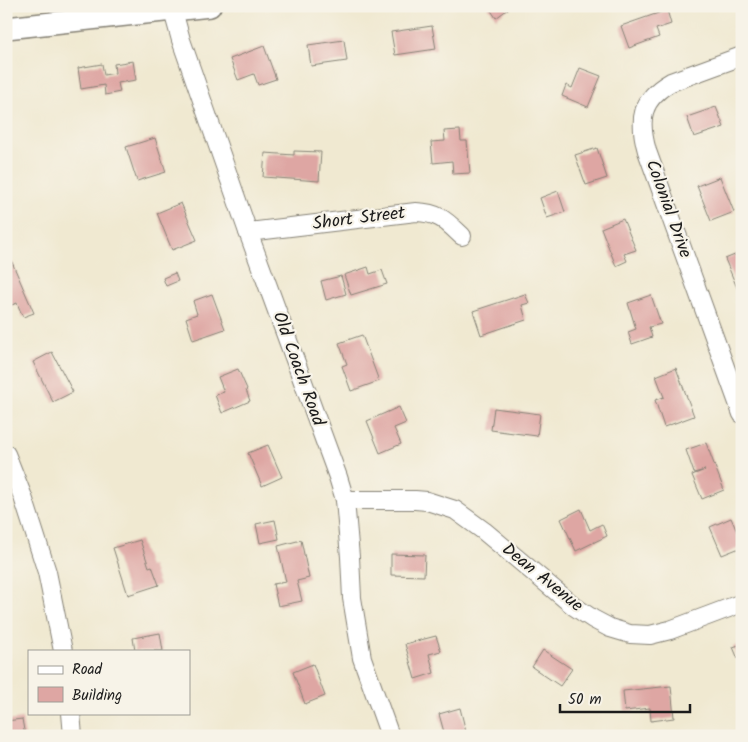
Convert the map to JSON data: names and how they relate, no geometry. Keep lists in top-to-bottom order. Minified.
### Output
{"streets":{"street":["Colonial Drive","Short Street","Old Coach Road","Dean Avenue"]},"crossings":[["Short Street","Old Coach Road"],["Old Coach Road","Dean Avenue"]],"legend":["Road","Building"],"scale_bar":"50 m"}
